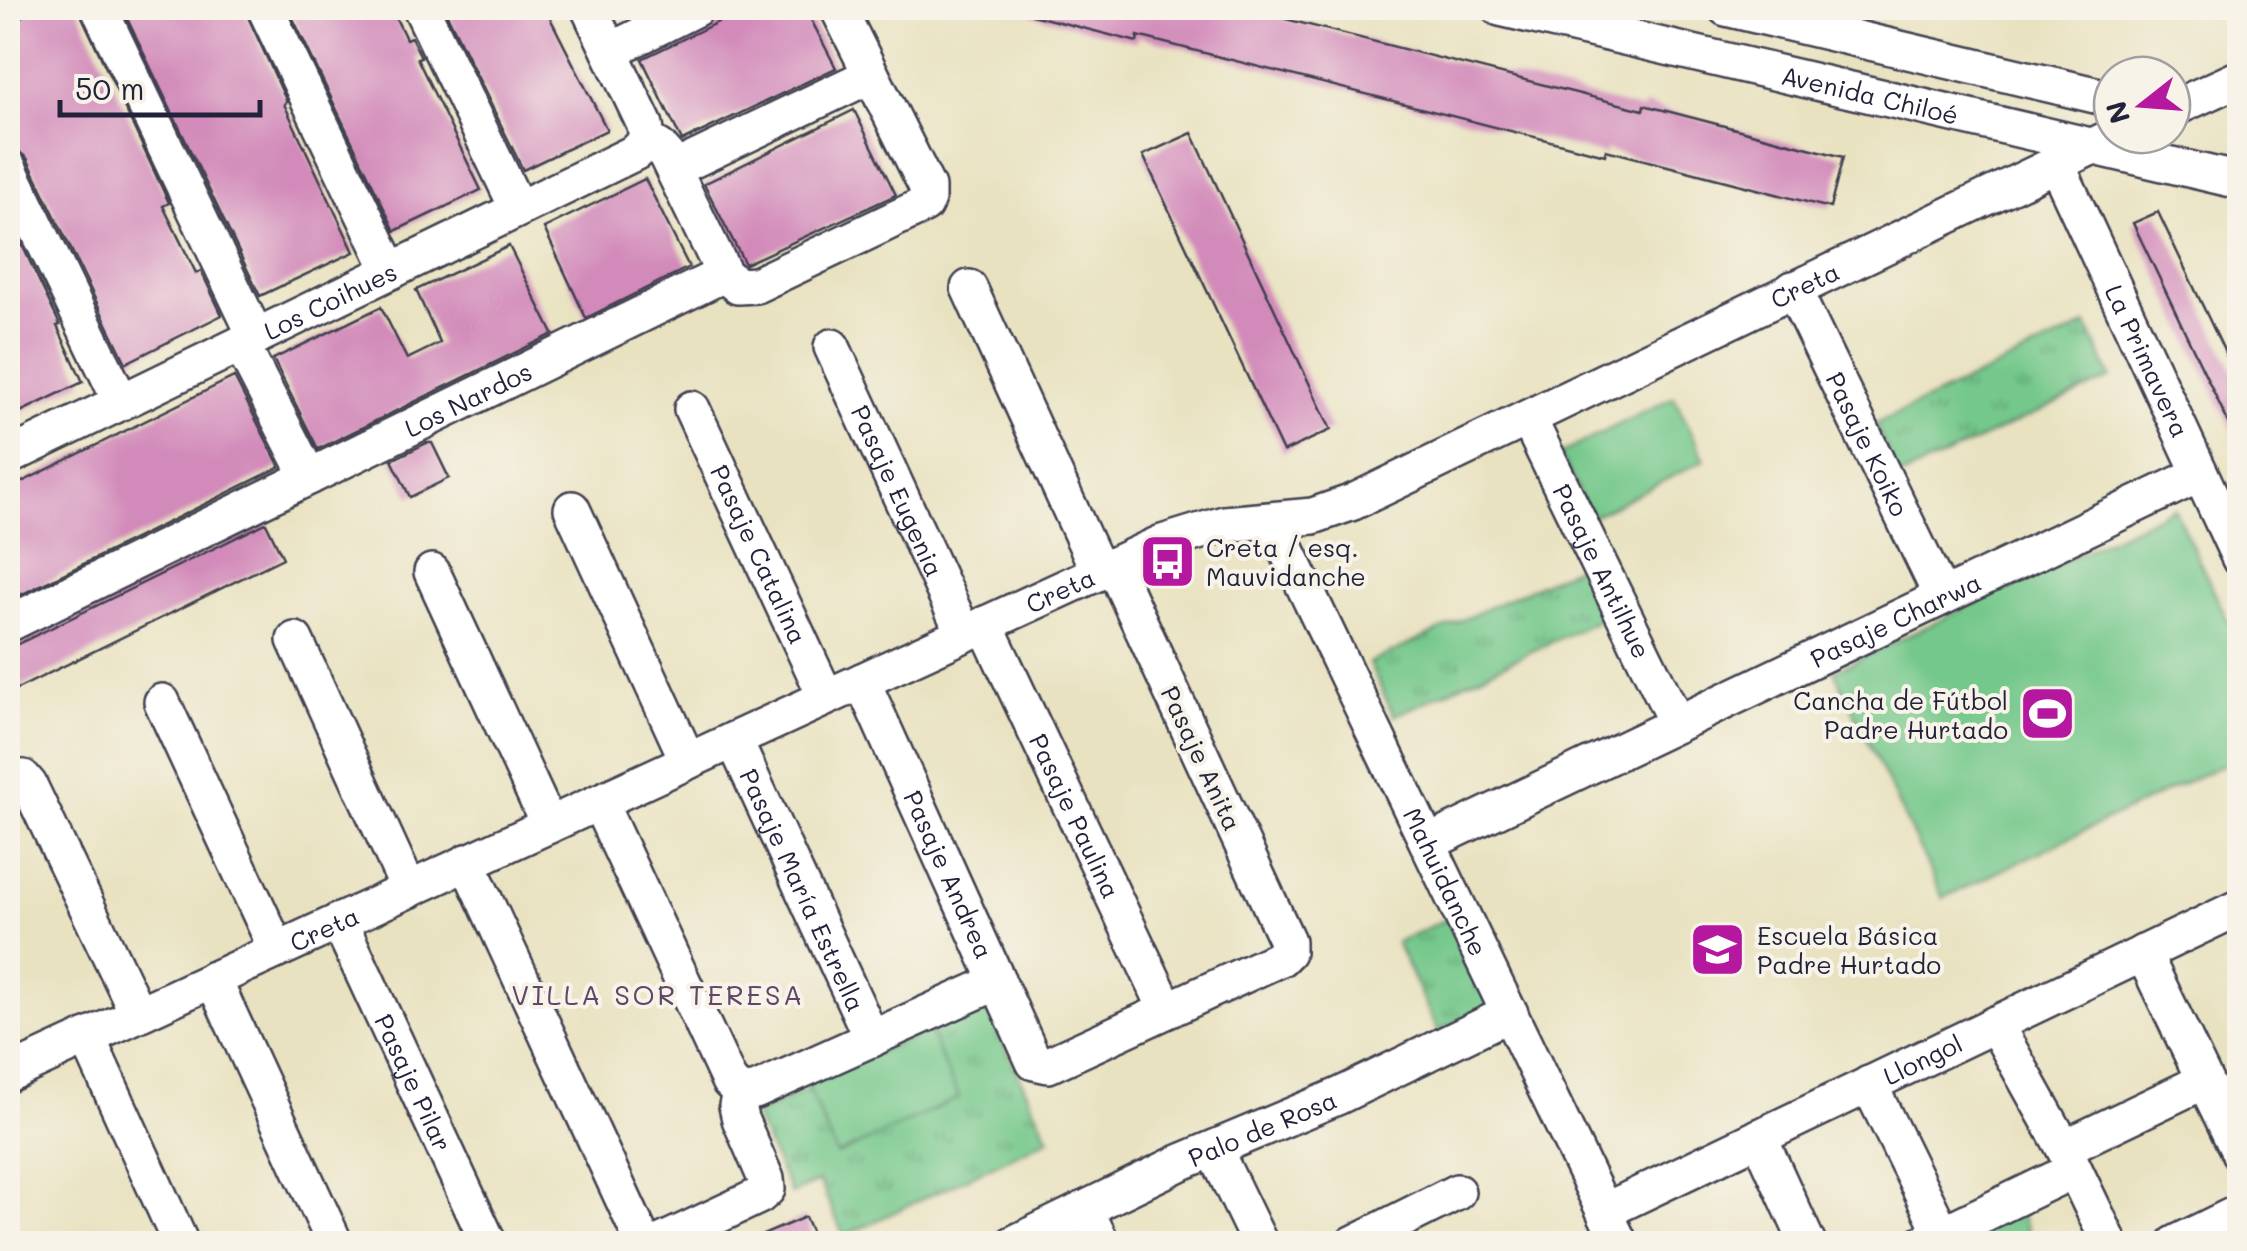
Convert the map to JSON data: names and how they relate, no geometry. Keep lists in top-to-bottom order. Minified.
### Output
{"streets":{"street":["Avenida Chiloé","Creta","Los Coihues","La Primavera","Los Nardos","Pasaje Koiko","Pasaje Eugenia","Pasaje Catalina","Pasaje Antilhue","Pasaje Charwa","Pasaje Anita","Pasaje Paulina","Pasaje Andrea","Mahuidanche","Pasaje María Estrella","Llongol","Pasaje Pilar","Palo de Rosa"]},"crossings":[["Creta","La Primavera"],["Creta","Pasaje Koiko"],["Creta","Pasaje Eugenia"],["Creta","Pasaje Catalina"],["Creta","Pasaje Antilhue"],["Creta","Pasaje Anita"],["Creta","Pasaje Paulina"],["Creta","Pasaje Andrea"],["Creta","Mahuidanche"],["Creta","Pasaje María Estrella"],["Creta","Pasaje Pilar"],["La Primavera","Pasaje Charwa"],["Pasaje Koiko","Pasaje Charwa"],["Pasaje Eugenia","Pasaje Paulina"],["Pasaje Antilhue","Pasaje Charwa"],["Pasaje Charwa","Mahuidanche"],["Pasaje Anita","Pasaje Paulina"],["Pasaje Anita","Pasaje Andrea"],["Pasaje Paulina","Pasaje Andrea"],["Mahuidanche","Llongol"],["Mahuidanche","Palo de Rosa"]],"districts":["VILLA SOR TERESA"],"places":{"bus stop":["Creta / esq. Mauvidanche"],"sports":["Cancha de Fútbol Padre Hurtado"],"school or university":["Escuela Básica Padre Hurtado"]},"scale_bar":"50 m","north":"left"}
